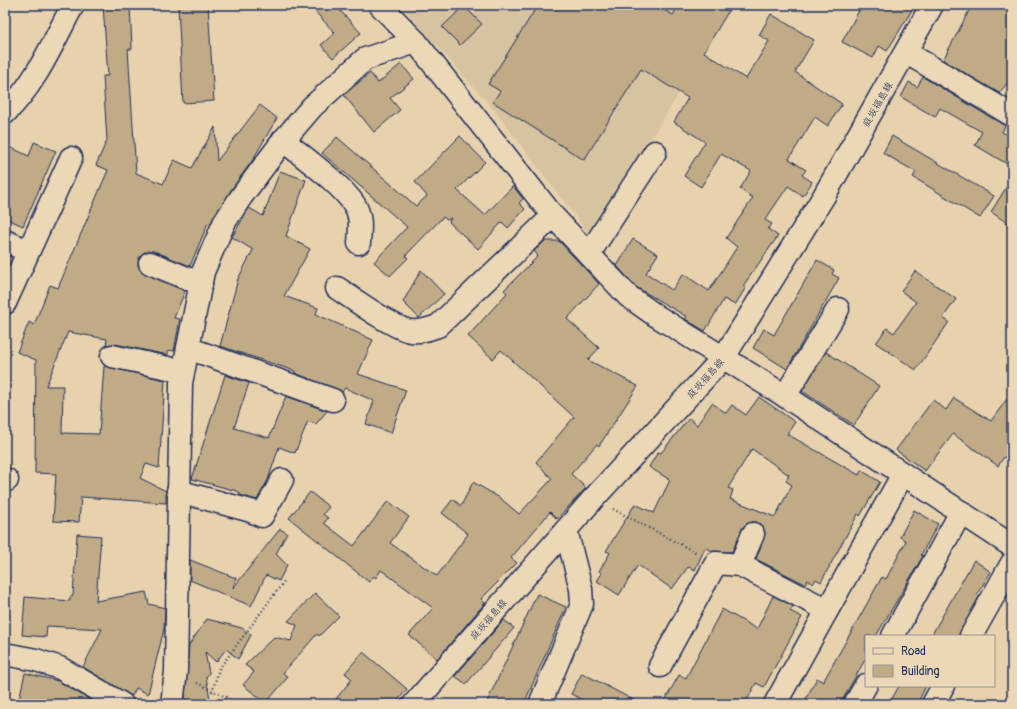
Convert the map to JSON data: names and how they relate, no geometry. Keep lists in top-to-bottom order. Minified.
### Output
{"streets":{"street":["庭坂福島線"]},"legend":["Road","Building"]}
